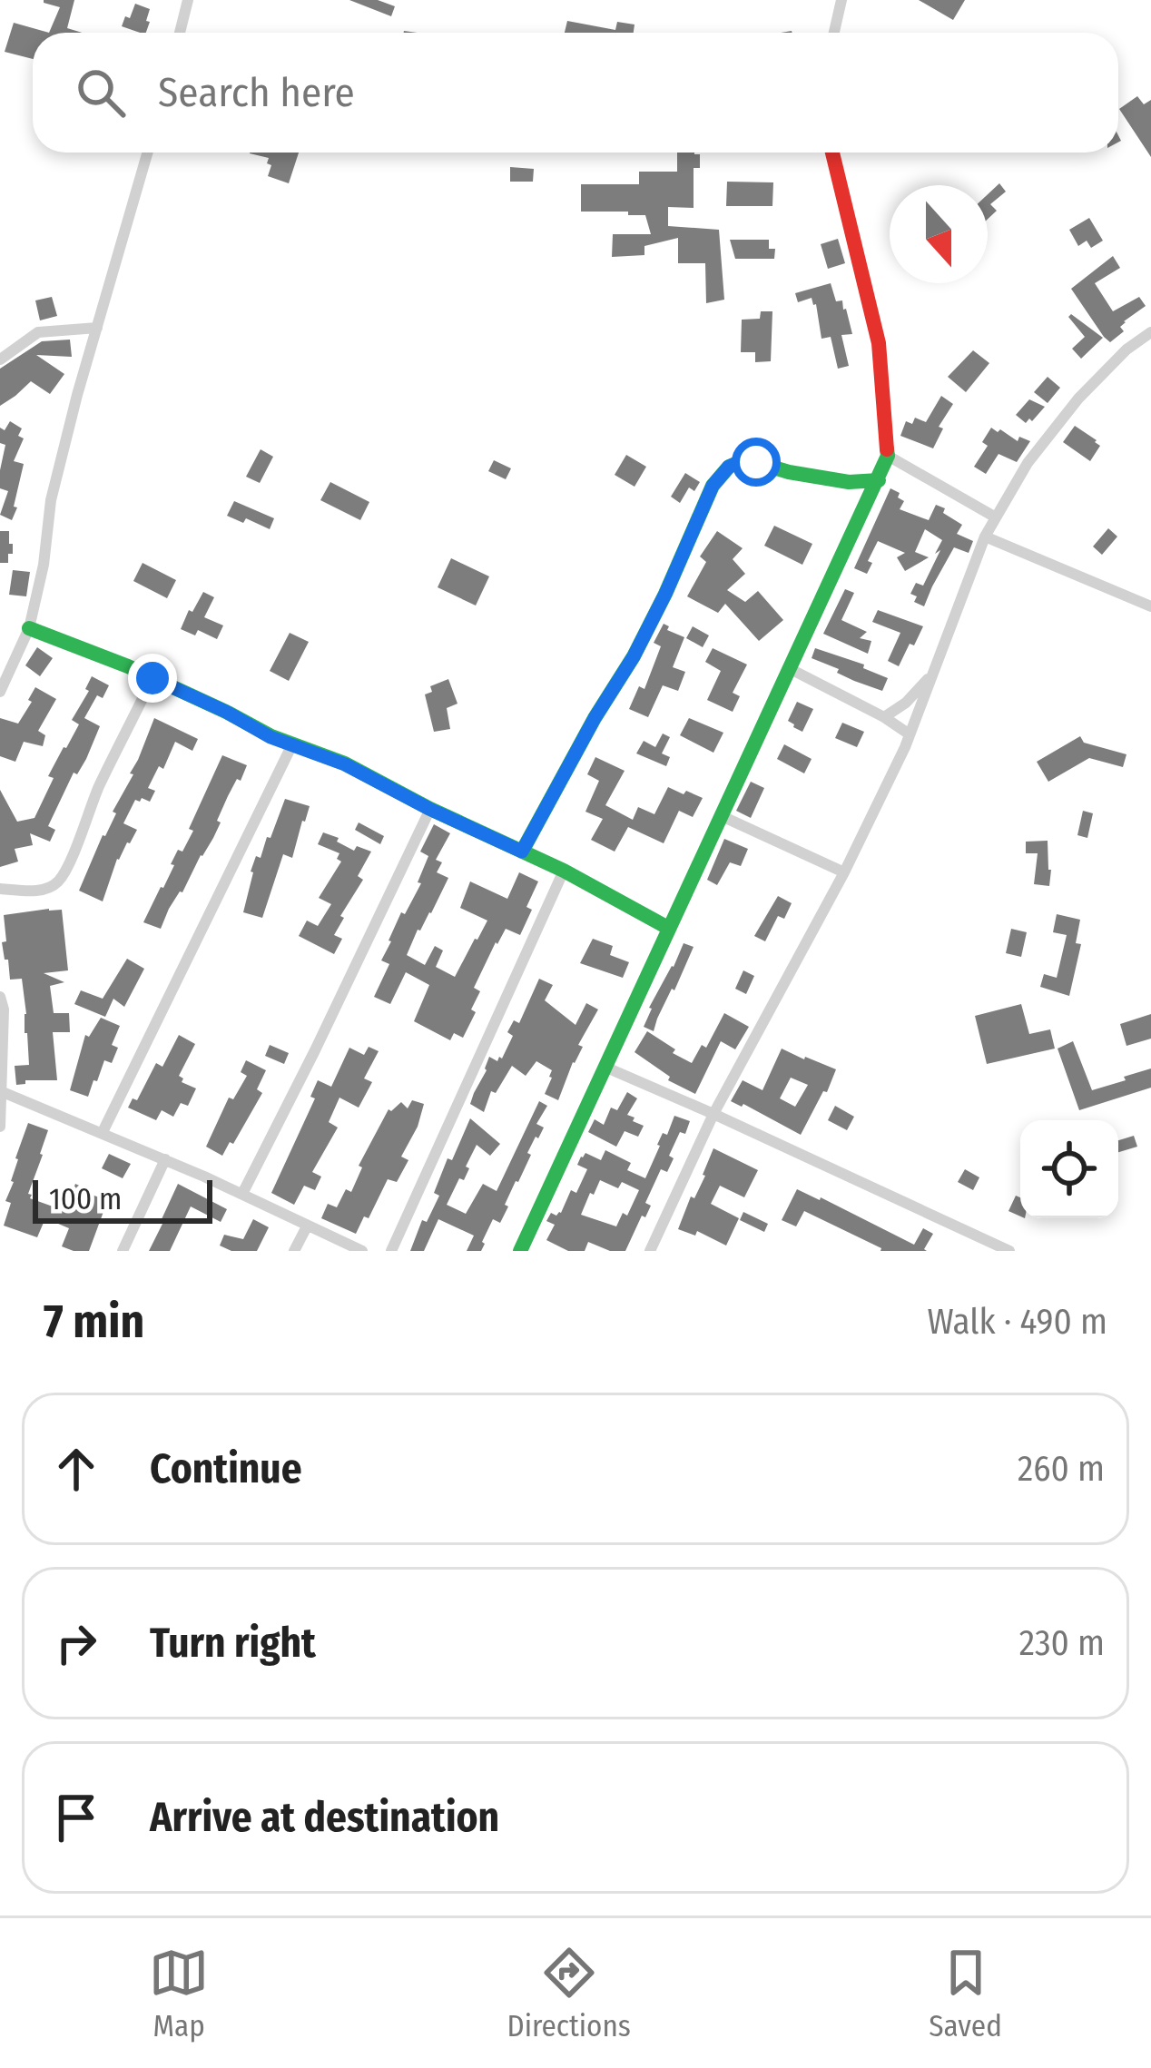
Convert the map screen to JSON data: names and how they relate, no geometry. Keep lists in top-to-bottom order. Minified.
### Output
{"scale_bar":"100 m","north":"bottom","page":{"search":"Search here","scale":"100 m","heading":["7 min","Walk · 490 m"],"list":[["Continue","260 m"],["Turn right","230 m"],"Arrive at destination"],"nav":["Map","Directions","Saved"]}}
